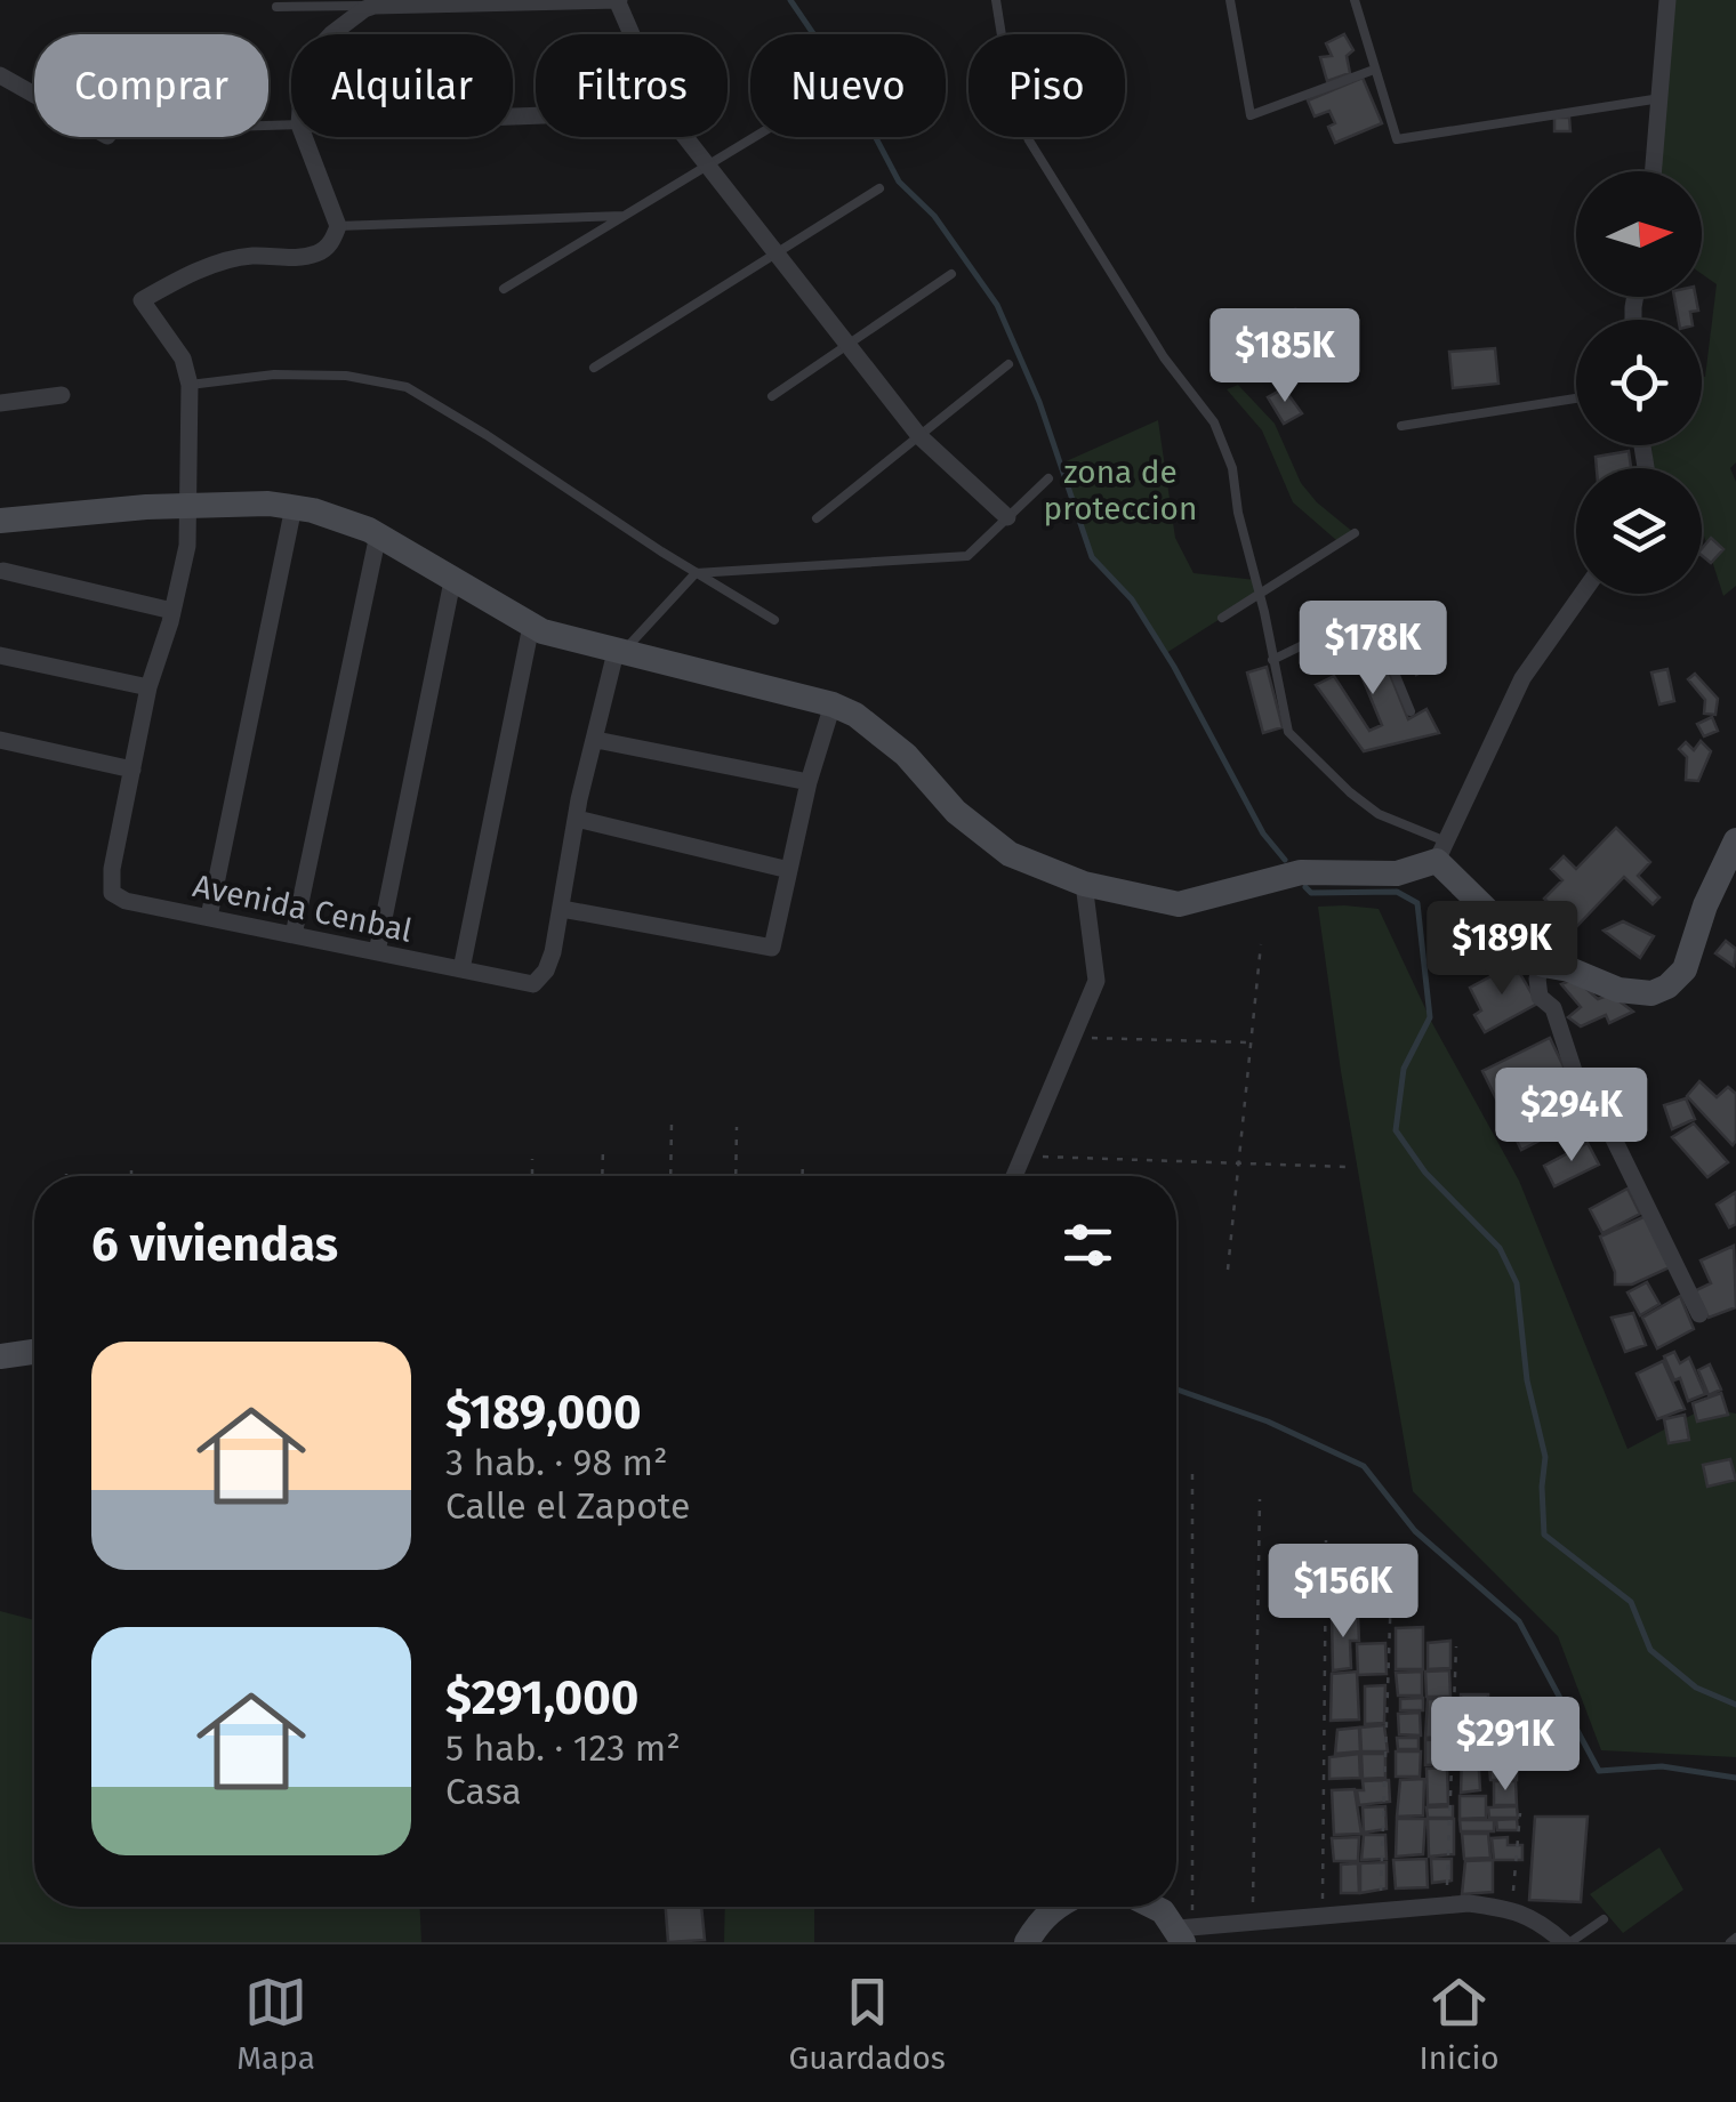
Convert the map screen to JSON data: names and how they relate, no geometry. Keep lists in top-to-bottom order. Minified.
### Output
{"streets":{"street":["Avenida Cenbal"]},"parks":["zona de proteccion"],"north":"right","page":{"chip":["Comprar","Alquilar","Filtros","Nuevo","Piso"],"price":["$185K","$178K","$189K","$294K","$156K","$291K"],"heading":"6 viviendas","list":[{"name":"$189,000","note":"3 hab. · 98 m² · Calle el Zapote"},{"name":"$291,000","note":"5 hab. · 123 m² · Casa"}],"tabs":["Mapa","Guardados","Inicio"]}}
